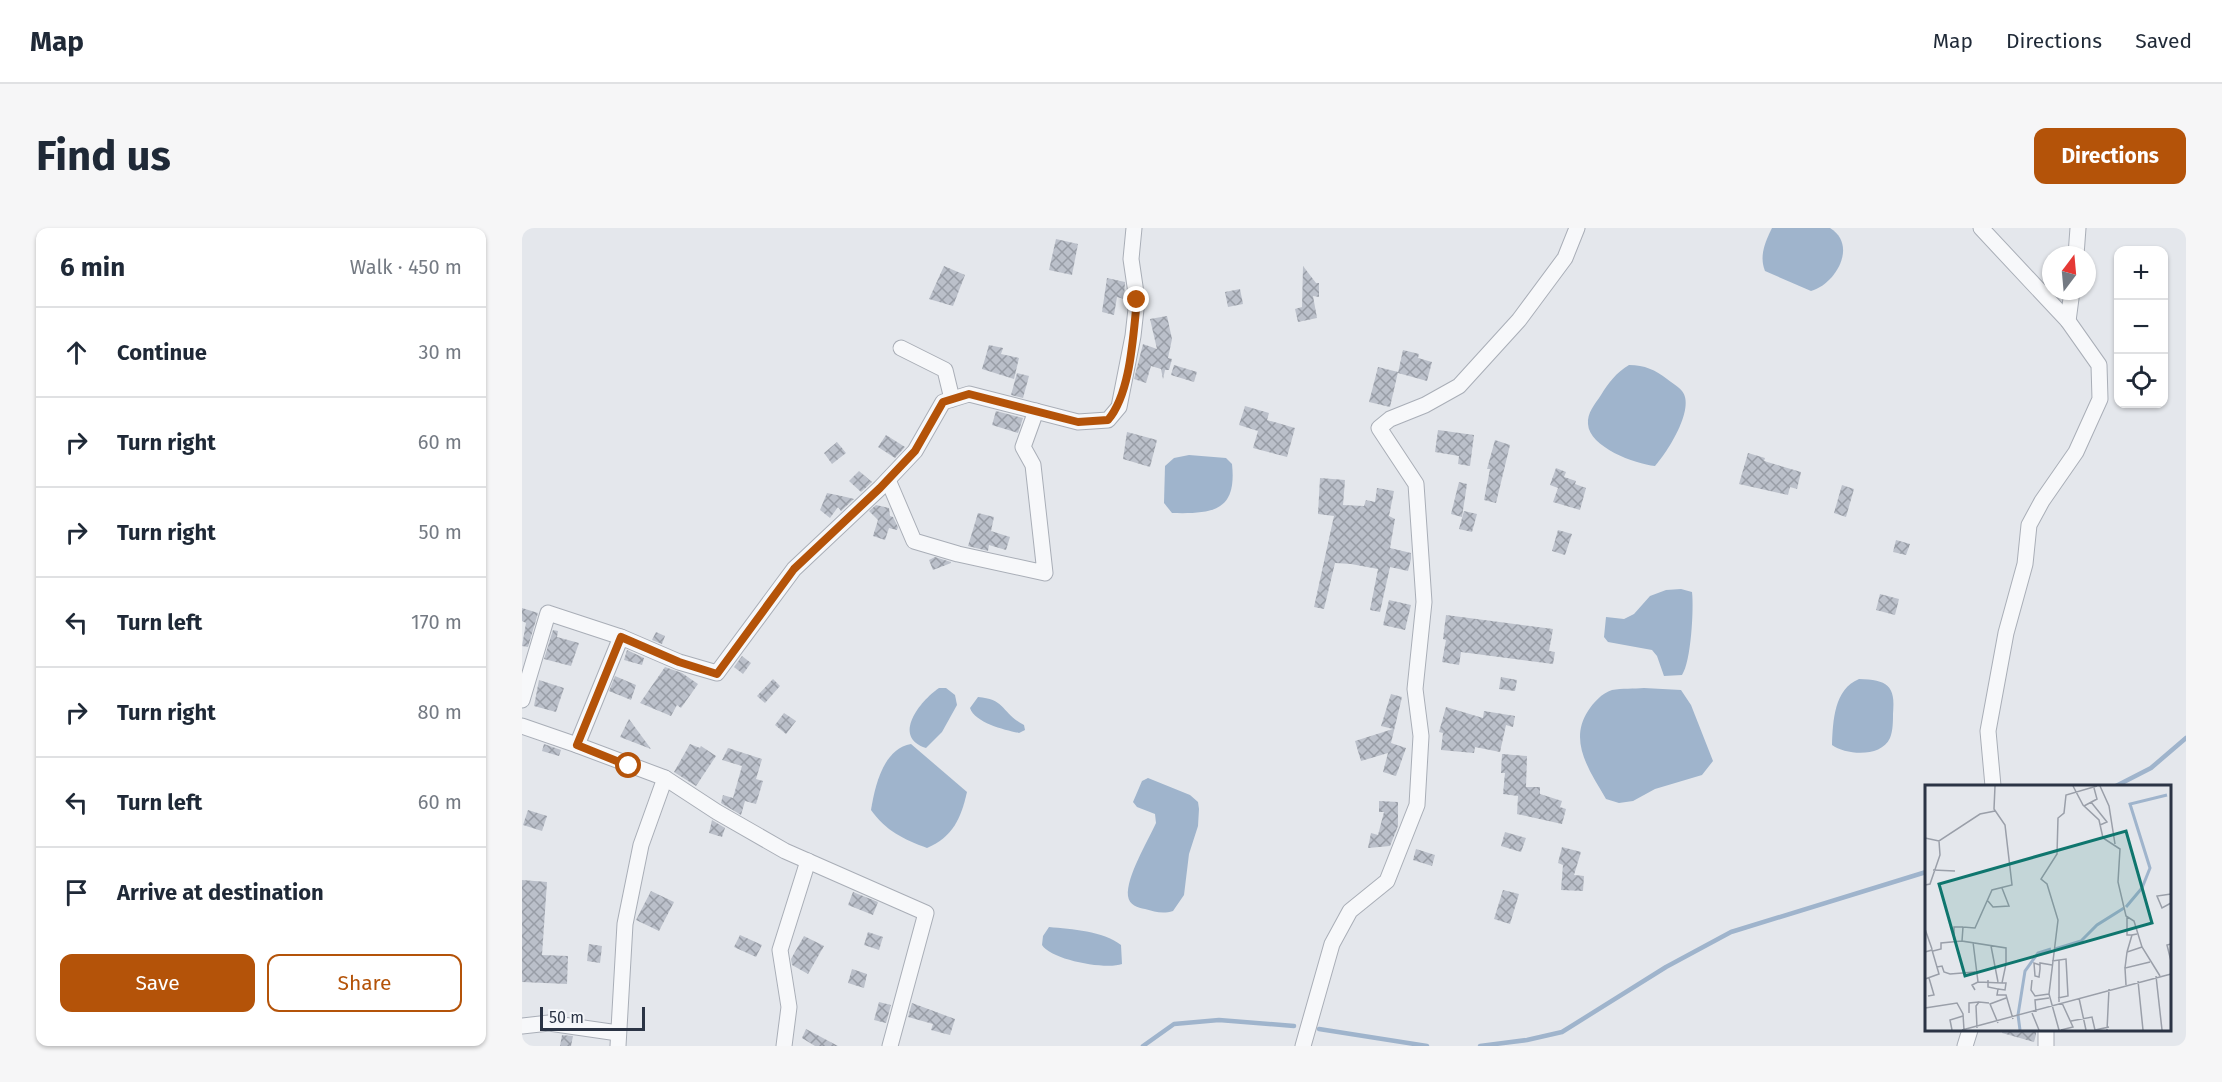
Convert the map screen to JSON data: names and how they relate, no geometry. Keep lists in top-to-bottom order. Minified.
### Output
{"scale_bar":"50 m","north":"top","page":{"header":"Map","nav":["Map","Directions","Saved"],"buttons":["Directions",["Save","Share"]],"title":"Find us","heading":["6 min","Walk · 450 m"],"map_buttons":["+","−"],"list":[["Continue","30 m"],["Turn right","60 m"],["Turn right","50 m"],["Turn left","170 m"],["Turn right","80 m"],["Turn left","60 m"],"Arrive at destination"],"scale":"50 m"}}
